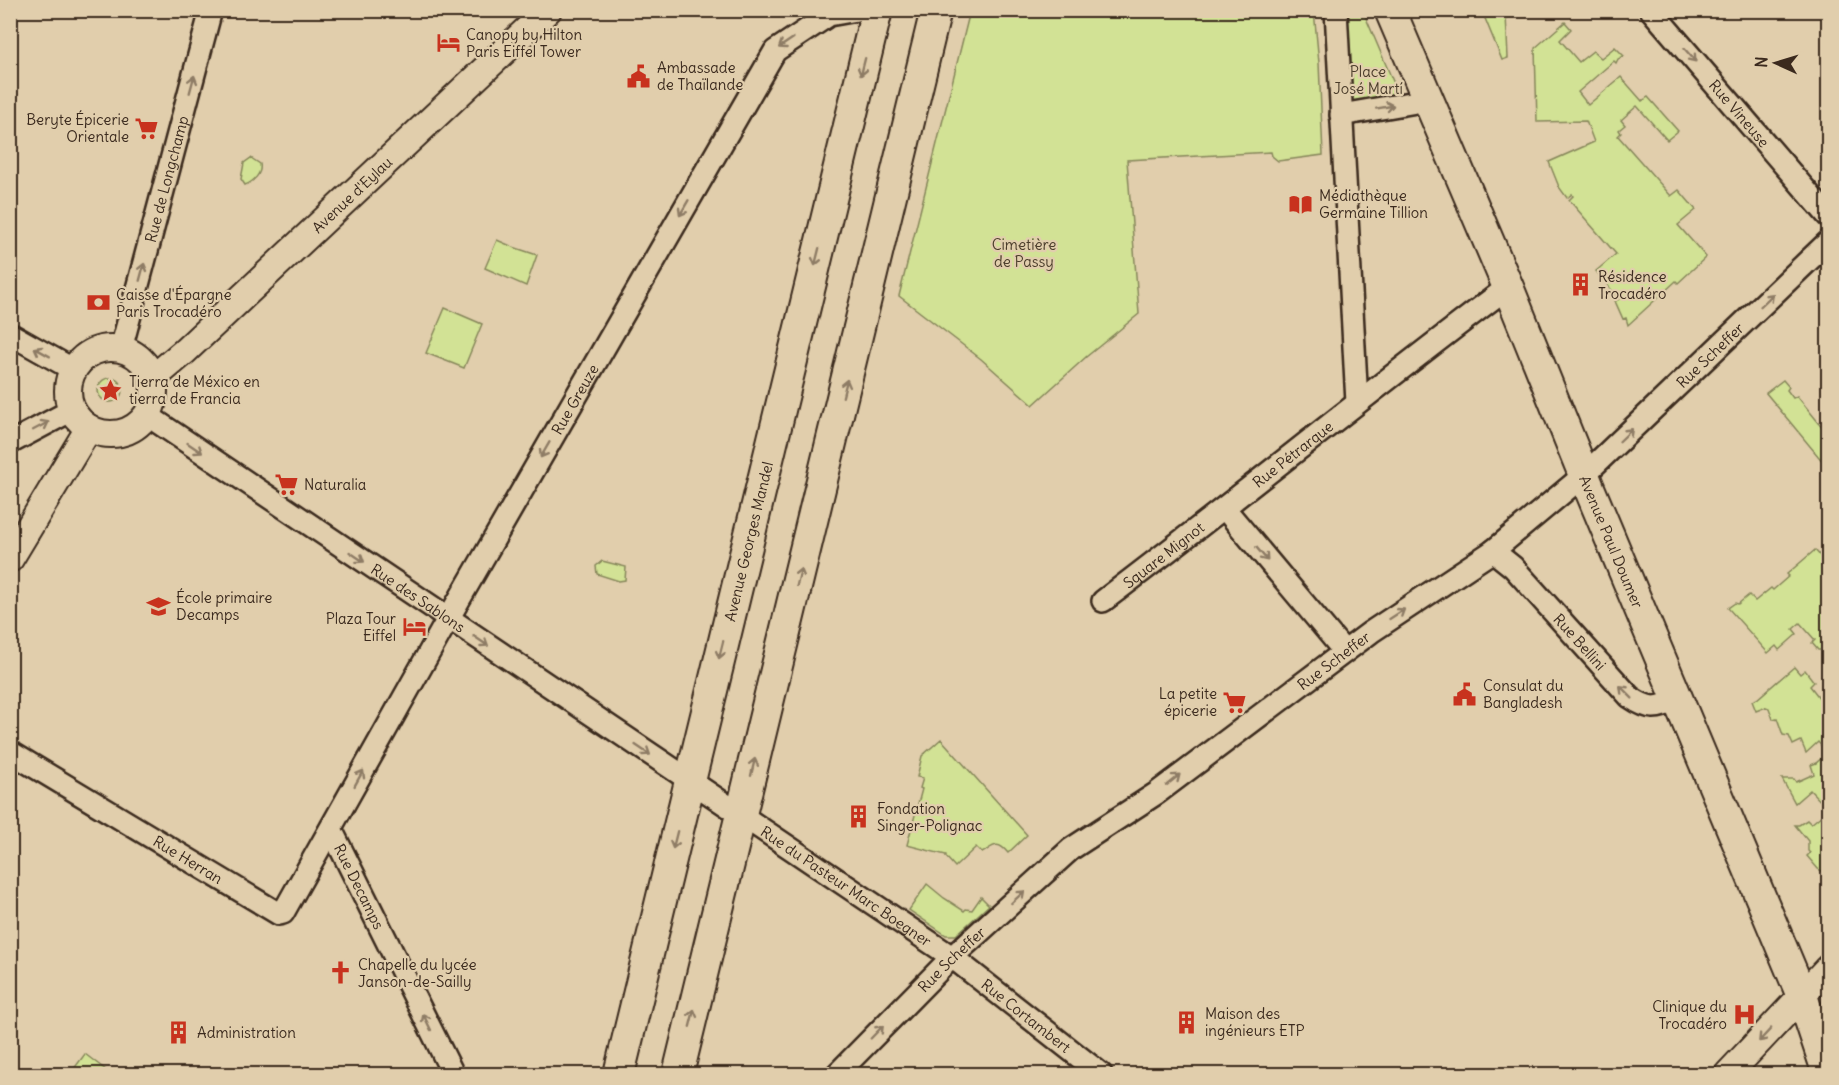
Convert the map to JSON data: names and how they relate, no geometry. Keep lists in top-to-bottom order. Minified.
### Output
{"streets":{"main road":["Avenue Paul Doumer","Avenue Georges Mandel"],"street":["Rue Vineuse","Rue de Longchamp","Avenue d'Eylau","Rue Scheffer","Rue Greuze","Rue Pétrarque","Square Mignot","Rue des Sablons","Rue Bellini","Rue Herran","Rue Decamps","Rue du Pasteur Marc Boegner","Rue Cortambert"]},"crossings":[["Rue de Longchamp","Avenue d'Eylau"],["Rue de Longchamp","Rue des Sablons"],["Avenue d'Eylau","Rue des Sablons"],["Rue Scheffer","Avenue Paul Doumer"],["Rue Scheffer","Rue Bellini"],["Rue Scheffer","Rue du Pasteur Marc Boegner"],["Rue Scheffer","Rue Cortambert"],["Rue Greuze","Rue des Sablons"],["Rue Greuze","Rue Herran"],["Rue Greuze","Rue Decamps"],["Rue Pétrarque","Avenue Paul Doumer"],["Rue Pétrarque","Square Mignot"],["Avenue Paul Doumer","Rue Bellini"],["Avenue Georges Mandel","Rue des Sablons"],["Rue des Sablons","Rue du Pasteur Marc Boegner"],["Rue Herran","Rue Decamps"],["Rue du Pasteur Marc Boegner","Rue Cortambert"]],"one_way":["Rue Vineuse","Rue de Longchamp","Rue Scheffer","Rue des Sablons","Rue Bellini","Rue Decamps"],"parks":["Place José Martí","Cimetière de Passy"],"places":{"hotel":["Canopy by Hilton Paris Eiffel Tower","Plaza Tour Eiffel"],"public building":["Ambassade de Thaïlande","Consulat du Bangladesh"],"supermarket":["Beryte Épicerie Orientale","Naturalia","La petite épicerie"],"library":["Médiathèque Germaine Tillion"],"building":["Résidence Trocadéro","Fondation Singer-Polignac","Maison des ingénieurs ETP","Administration"],"bank":["Caisse d'Épargne Paris Trocadéro"],"place":["Tierra de México en tierra de Francia"],"school or university":["École primaire Decamps"],"church":["Chapelle du lycée Janson-de-Sailly"],"hospital":["Clinique du Trocadéro"]},"north":"left"}
